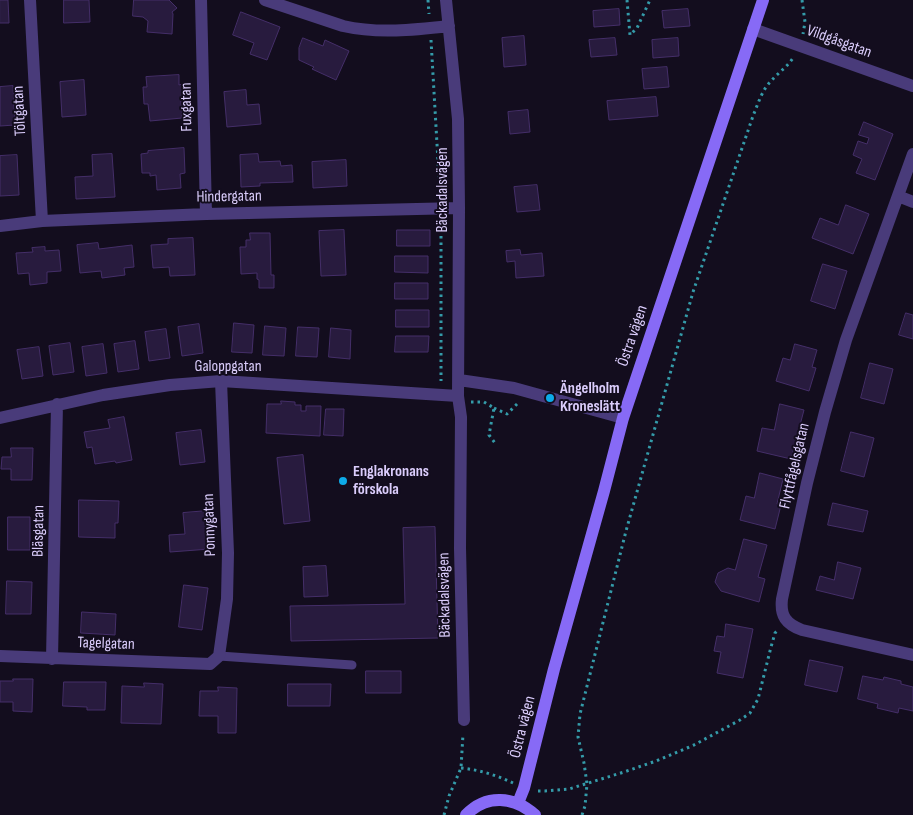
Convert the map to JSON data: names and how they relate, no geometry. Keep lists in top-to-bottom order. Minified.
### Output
{"streets":{"main road":["Östra vägen"],"street":["Vildgåsgatan","Fuxgatan","Töltgatan","Bäckadalsvägen","Hindergatan","Galoppgatan","Flyttfågelsgatan","Ponnygatan","Bläsgatan","Tagelgatan"]},"crossings":[["Vildgåsgatan","Östra vägen"],["Fuxgatan","Hindergatan"],["Töltgatan","Hindergatan"],["Bäckadalsvägen","Hindergatan"],["Bäckadalsvägen","Galoppgatan"],["Galoppgatan","Ponnygatan"],["Galoppgatan","Bläsgatan"],["Ponnygatan","Tagelgatan"],["Bläsgatan","Tagelgatan"]],"places":["Ängelholm Kroneslätt","Englakronans förskola"]}
